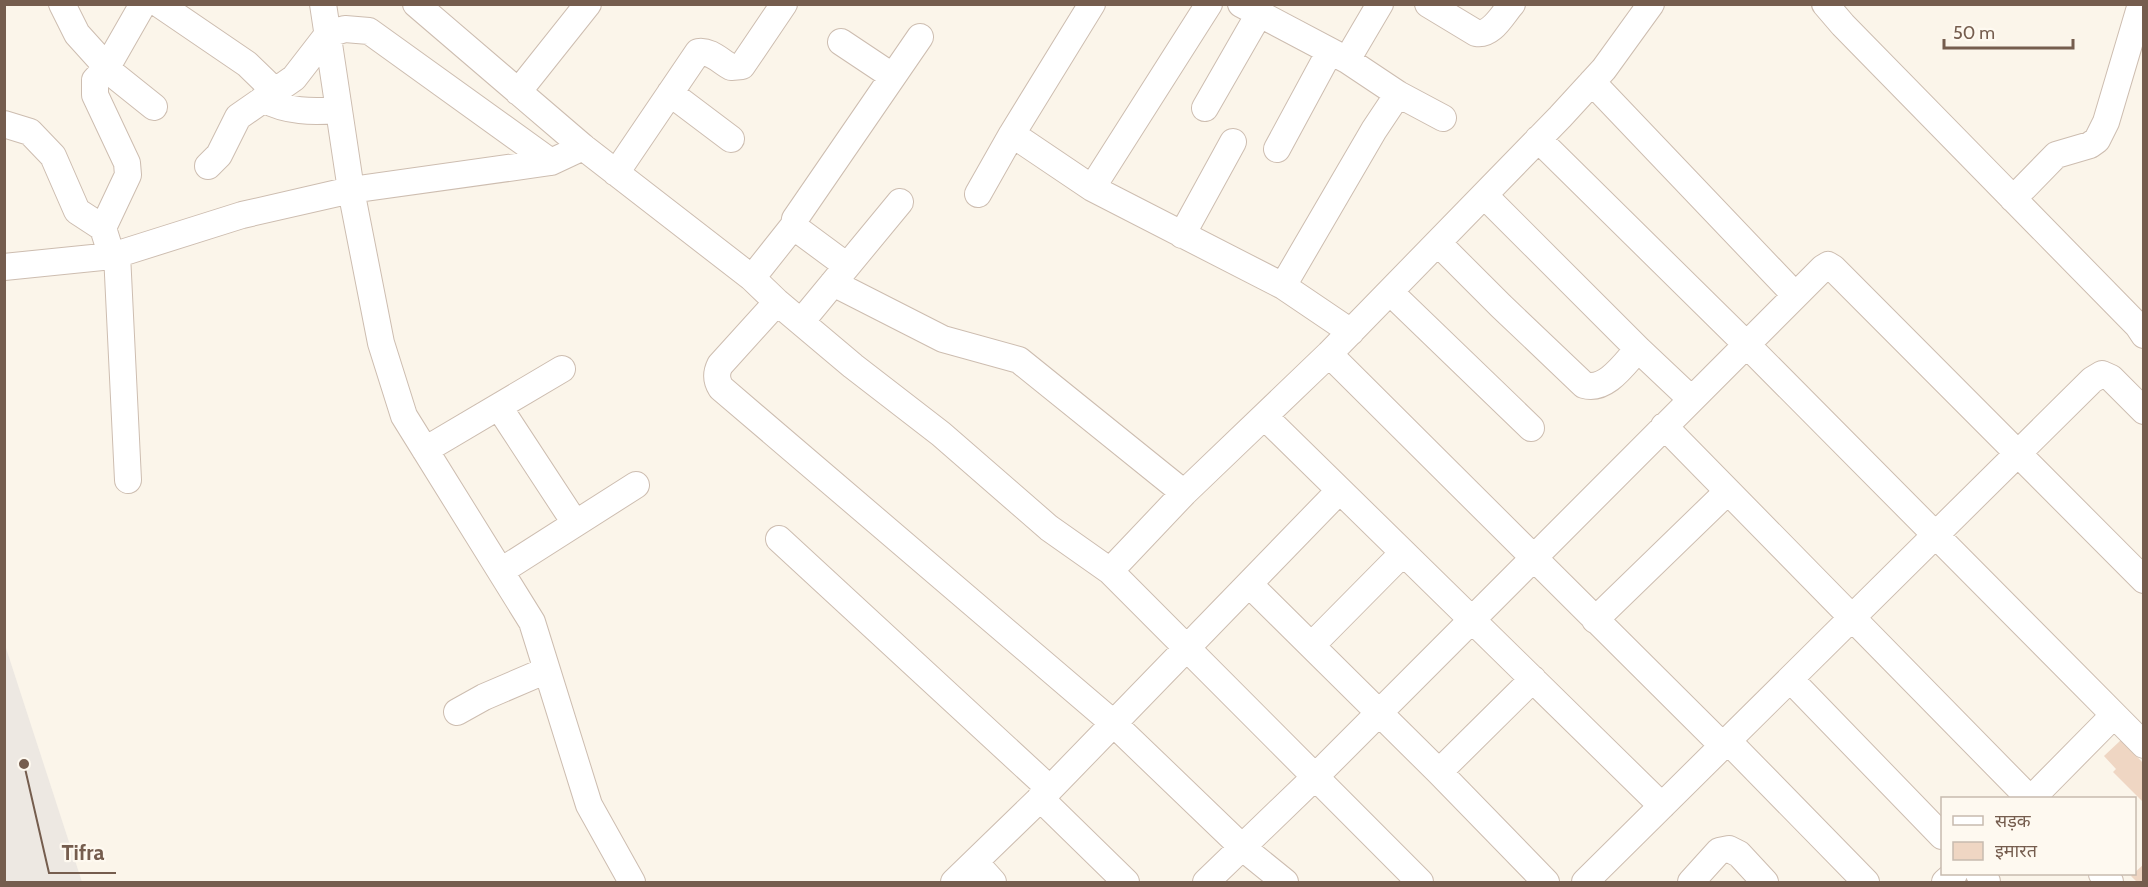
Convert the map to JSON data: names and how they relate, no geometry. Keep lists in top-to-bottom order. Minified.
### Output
{"places":["Tifra"],"legend":["सड़क","इमारत"],"scale_bar":"50 m"}
